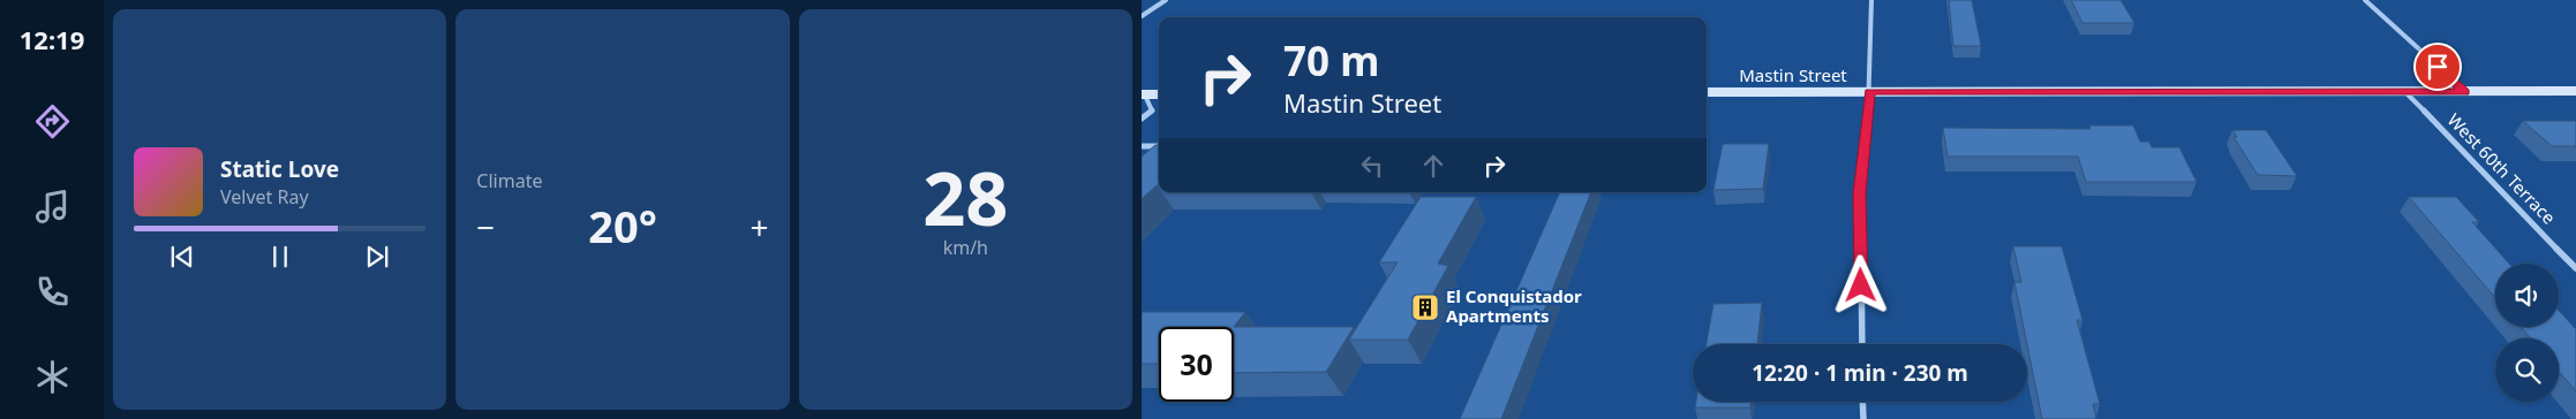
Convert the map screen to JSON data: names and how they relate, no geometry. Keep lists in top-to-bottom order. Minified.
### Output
{"streets":{"street":["Mastin Street","West 60th Terrace"]},"crossings":[["Mastin Street","West 60th Terrace"]],"places":{"building":["El Conquistador Apartments"]},"page":{"tabs":"12:19","tile":["Climate",["28","km/h"]],"turn":["70 m","Mastin Street"],"song":["Static Love","Velvet Ray"],"heat":["−","20°","+"],"limit":"30","trip":"12:20 · 1 min · 230 m"}}
